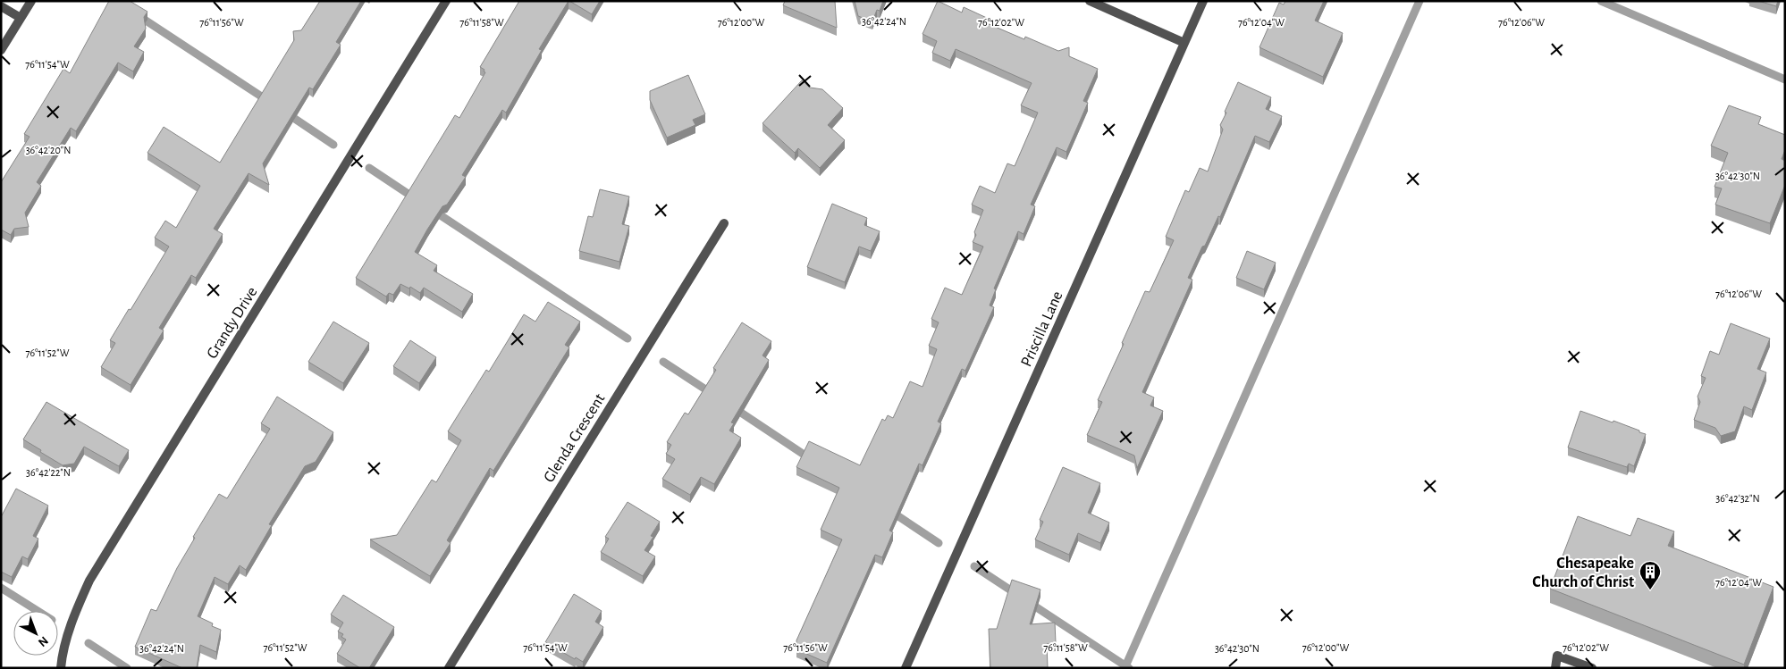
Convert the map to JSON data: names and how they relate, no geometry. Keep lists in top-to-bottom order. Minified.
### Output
{"streets":{"street":["Grandy Drive","Priscilla Lane","Glenda Crescent"]},"places":{"building":["Chesapeake Church of Christ"]},"north":"bottom right","coordinates":["36°42'24\"N","76°11'56\"W","76°11'58\"W","76°12'00\"W","76°12'02\"W","76°12'04\"W","76°12'06\"W","76°11'54\"W","36°42'20\"N","36°42'30\"N","76°11'52\"W","36°42'22\"N","36°42'32\"N"]}
